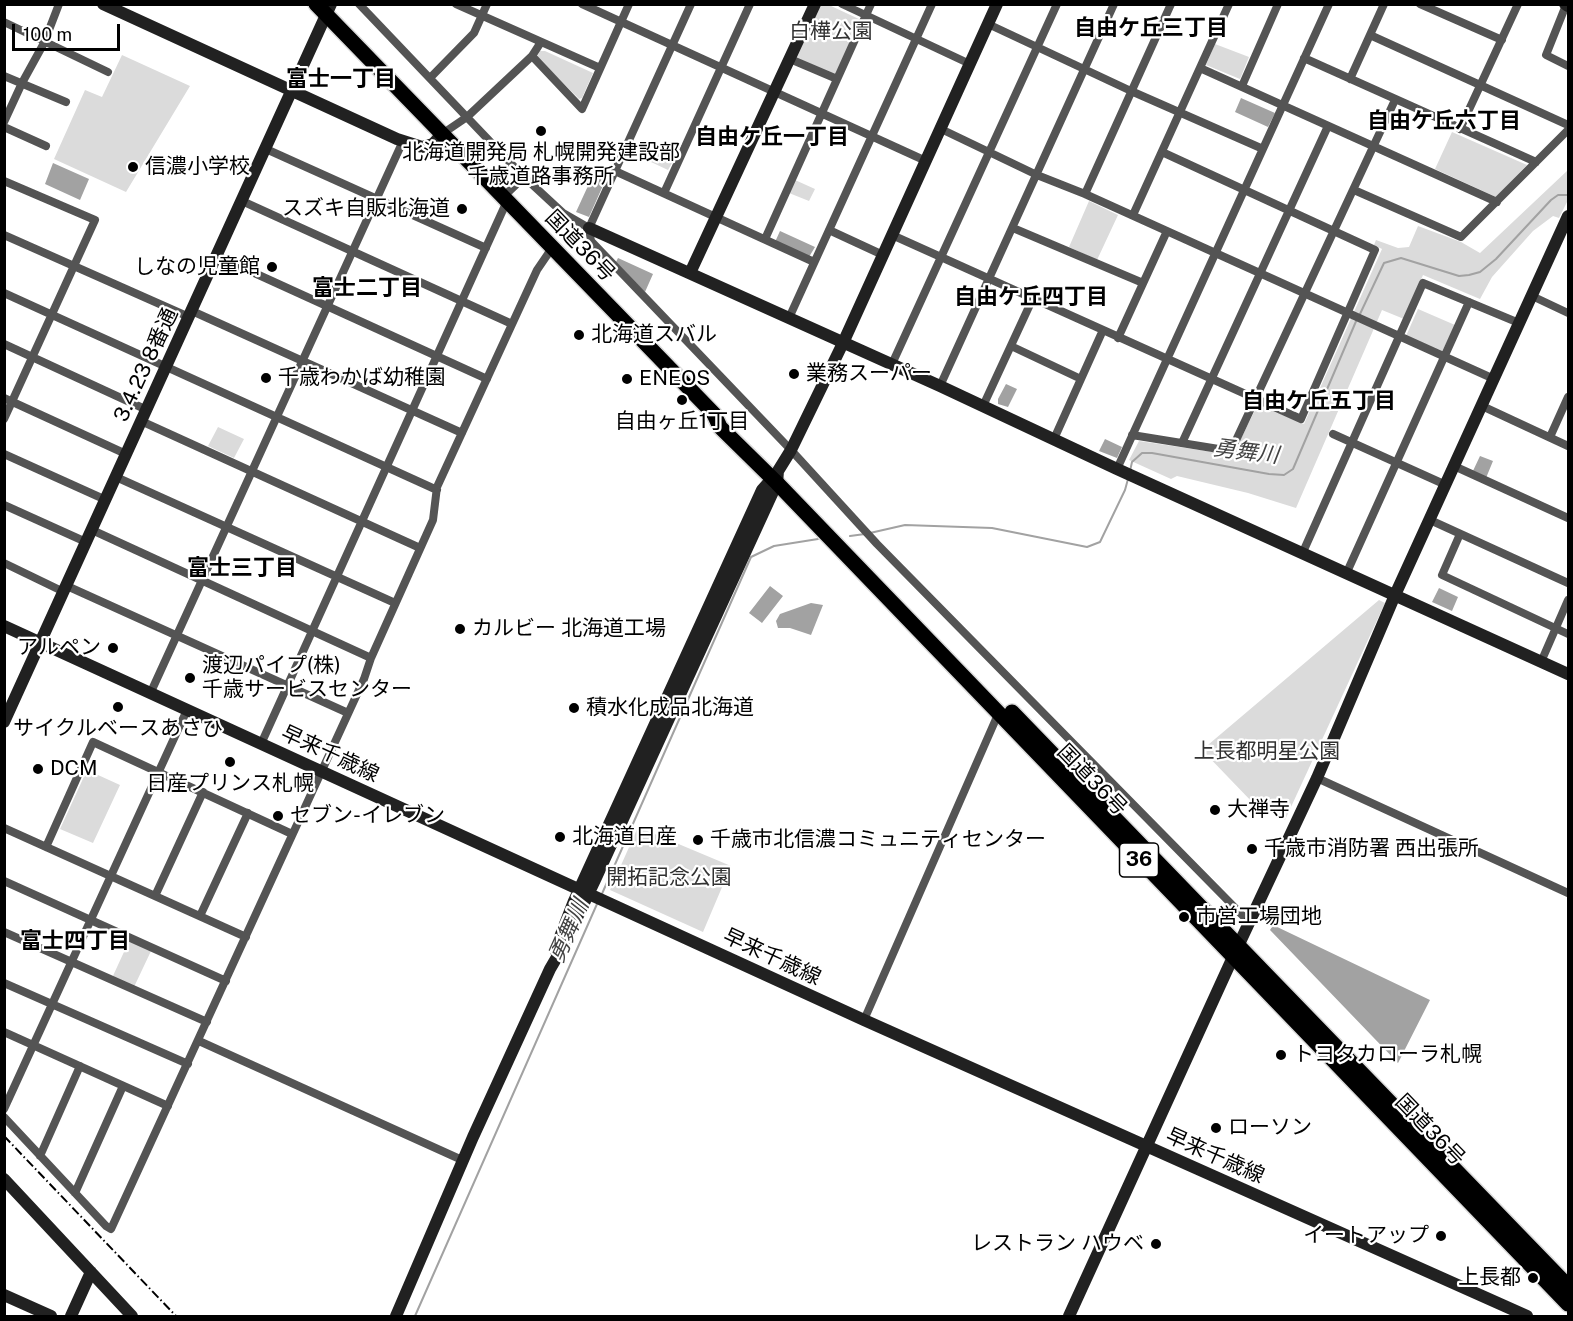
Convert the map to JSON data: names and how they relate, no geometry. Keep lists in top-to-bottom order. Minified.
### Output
{"streets":{"highway":["国道36号","36"],"street":["3.4.23 8番通","早来千歳線"]},"crossings":[["国道36号","3.4.23 8番通"],["3.4.23 8番通","早来千歳線"]],"districts":["自由ケ丘三丁目","富士一丁目","自由ケ丘六丁目","自由ケ丘一丁目","富士二丁目","自由ケ丘四丁目","自由ケ丘五丁目","富士三丁目","富士四丁目"],"water":["勇舞川"],"parks":["白樺公園","上長都明星公園","開拓記念公園"],"places":["北海道開発局 札幌開発建設部 千歳道路事務所","信濃小学校","スズキ自販北海道","しなの児童館","北海道スバル","業務スーパー","千歳わかば幼稚園","ENEOS","自由ヶ丘1丁目","カルビー 北海道工場","アルペン","渡辺パイプ(株) 千歳サービスセンター","サイクルベースあさひ","積水化成品北海道","日産プリンス札幌","DCM","大禅寺","セブン-イレブン","北海道日産","千歳市北信濃コミュニティセンター","千歳市消防署 西出張所","市営工場団地","トヨタカローラ札幌","ローソン","イートアップ","レストラン ハウベ","上長都"],"scale_bar":"100 m"}
